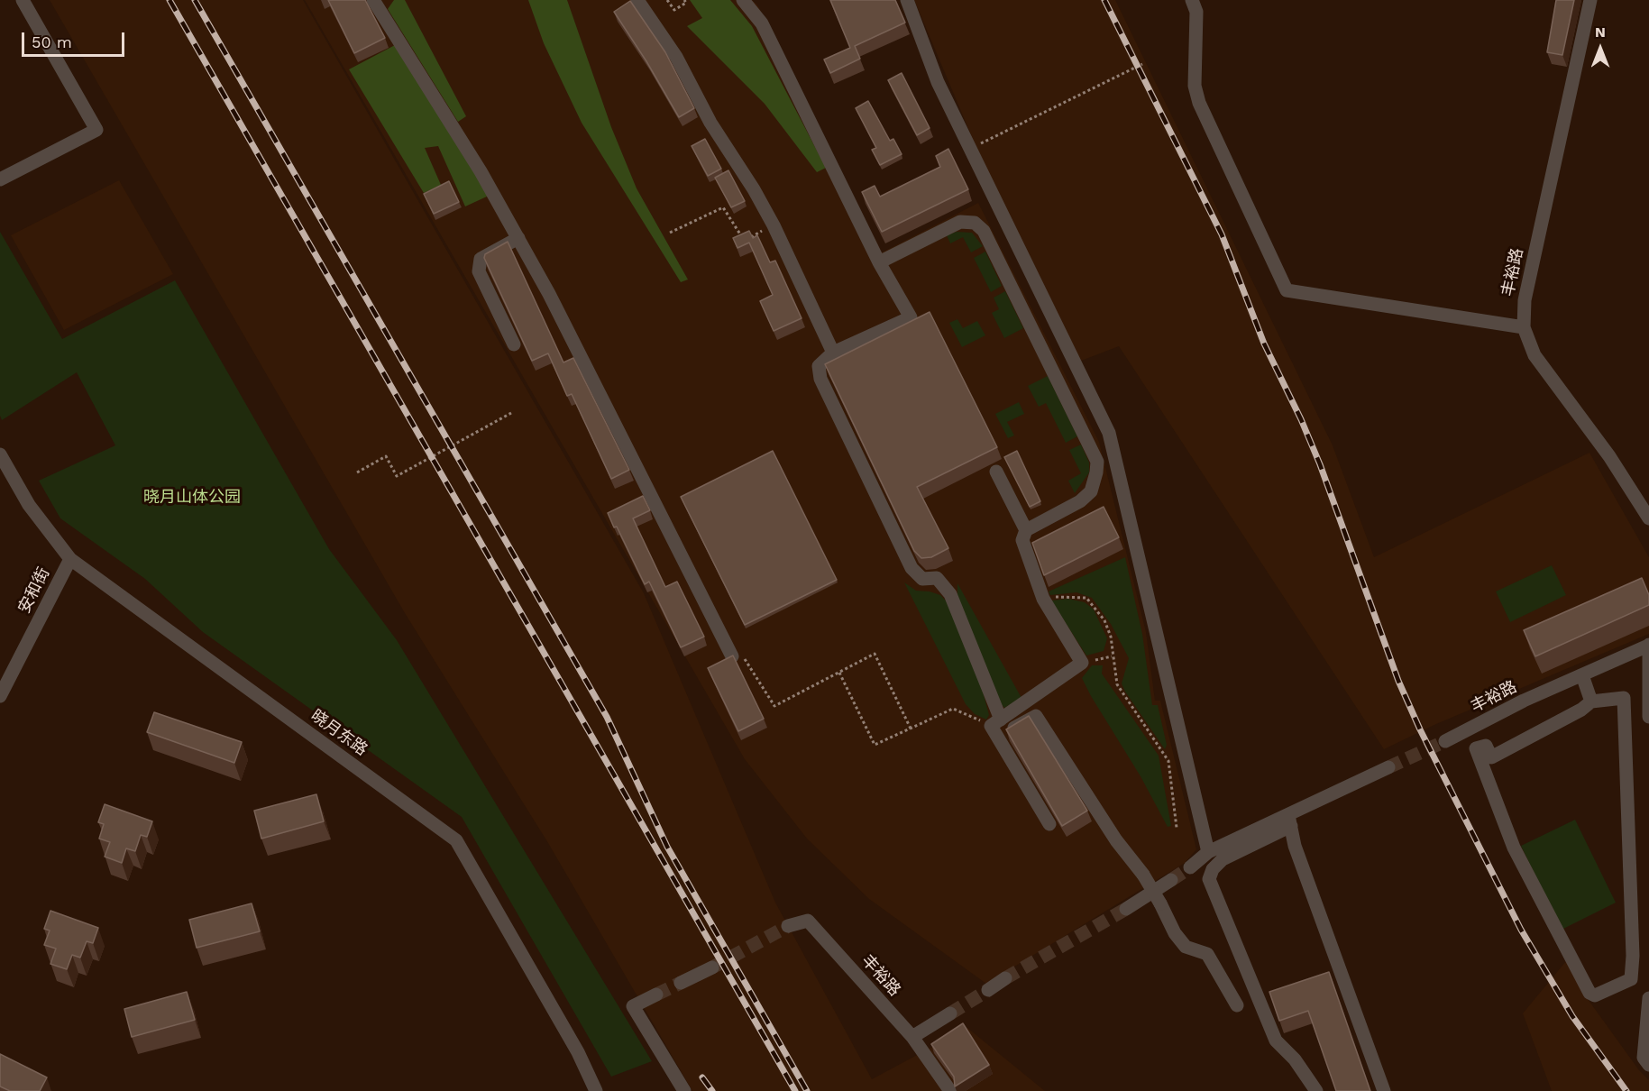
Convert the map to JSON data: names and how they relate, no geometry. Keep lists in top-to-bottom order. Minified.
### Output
{"streets":{"street":["丰裕路","安和街","晓月东路"]},"crossings":[["安和街","晓月东路"]],"parks":["晓月山体公园"],"scale_bar":"50 m","north":"top"}
